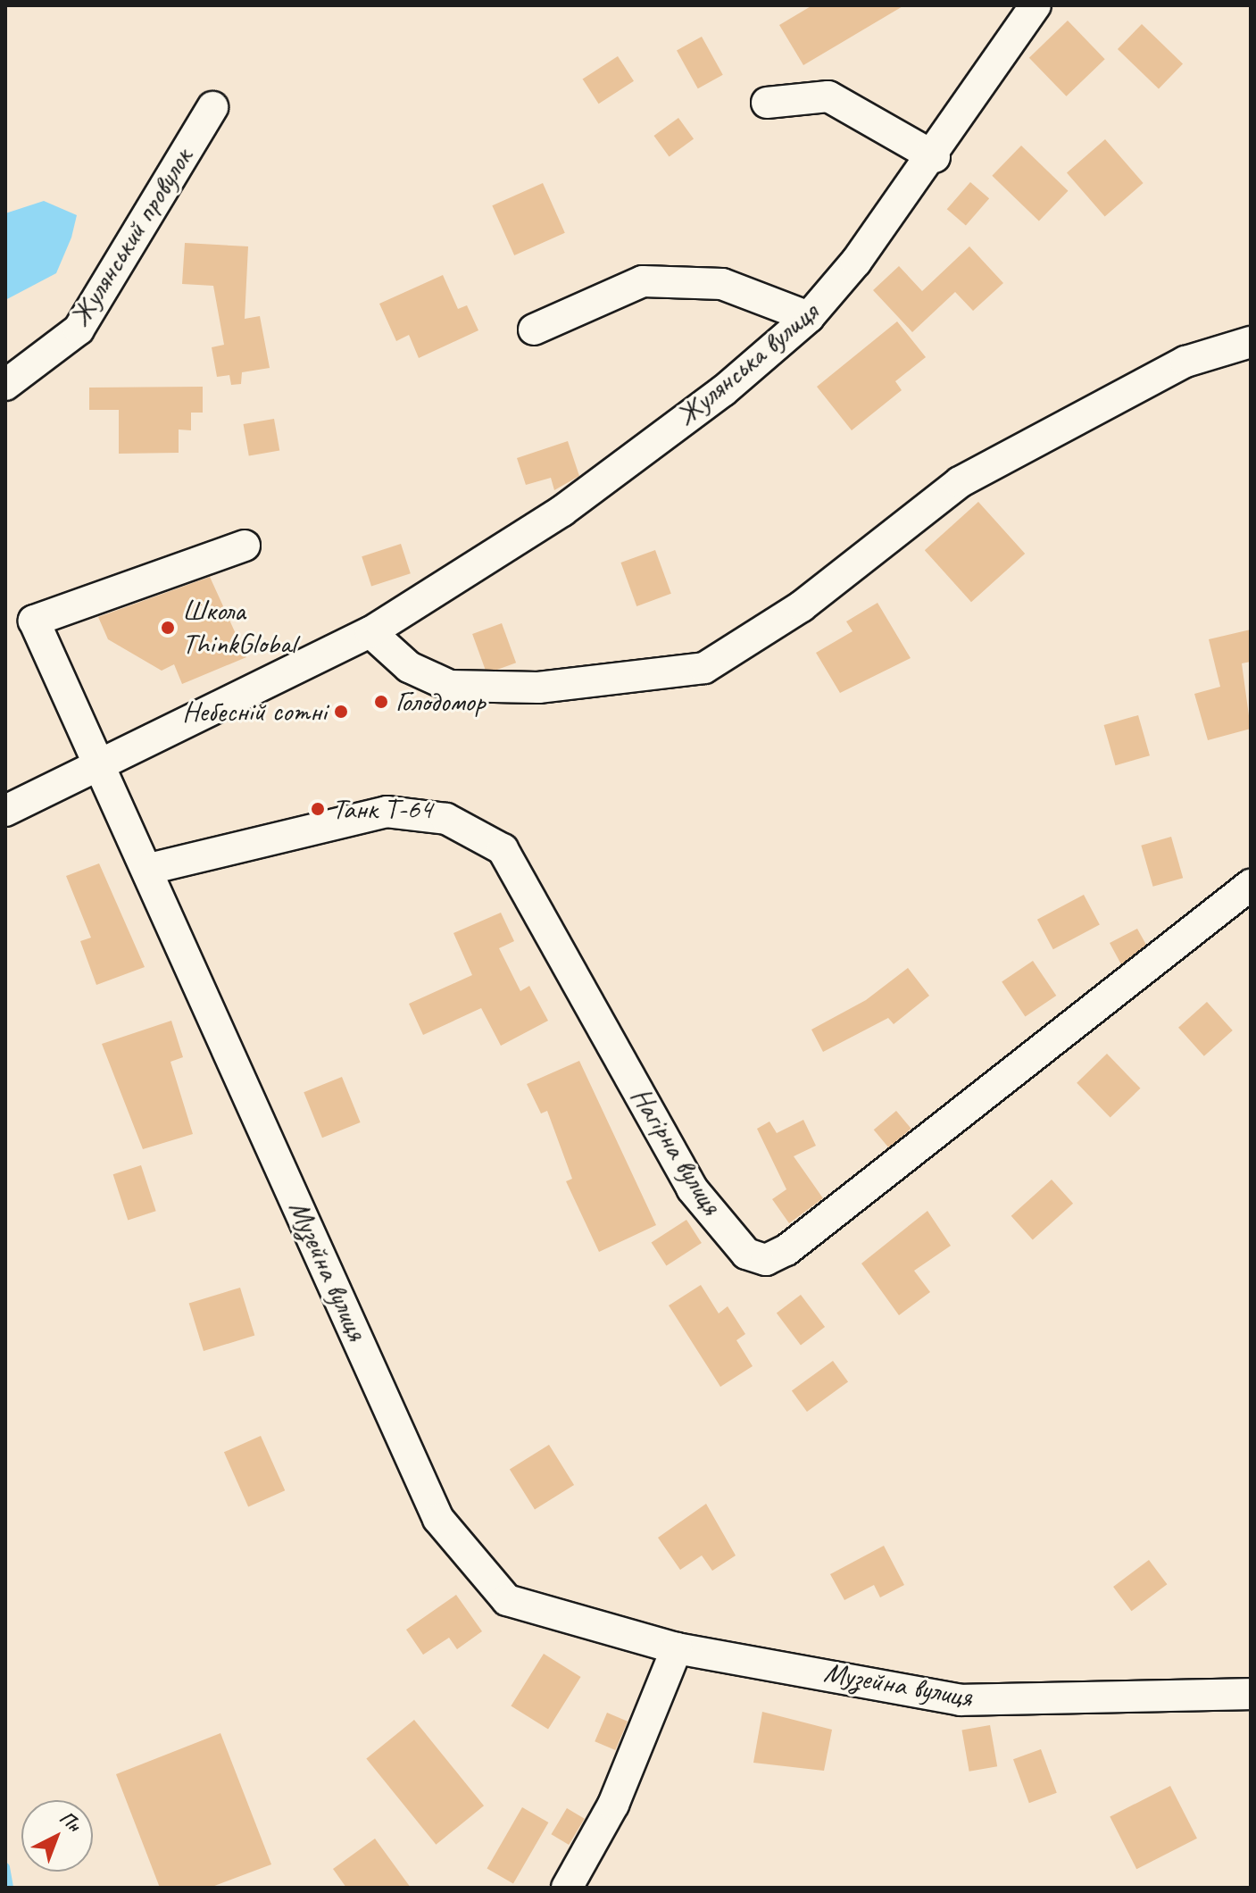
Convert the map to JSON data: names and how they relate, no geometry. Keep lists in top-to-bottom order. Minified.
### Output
{"streets":{"street":["Жулянський провулок","Жулянська вулиця","Нагірна вулиця","Музейна вулиця"]},"crossings":[["Жулянська вулиця","Музейна вулиця"],["Нагірна вулиця","Музейна вулиця"]],"places":["Школа ThinkGlobal","Голодомор","Небесній сотні","Танк Т-64"],"north":"top right"}
